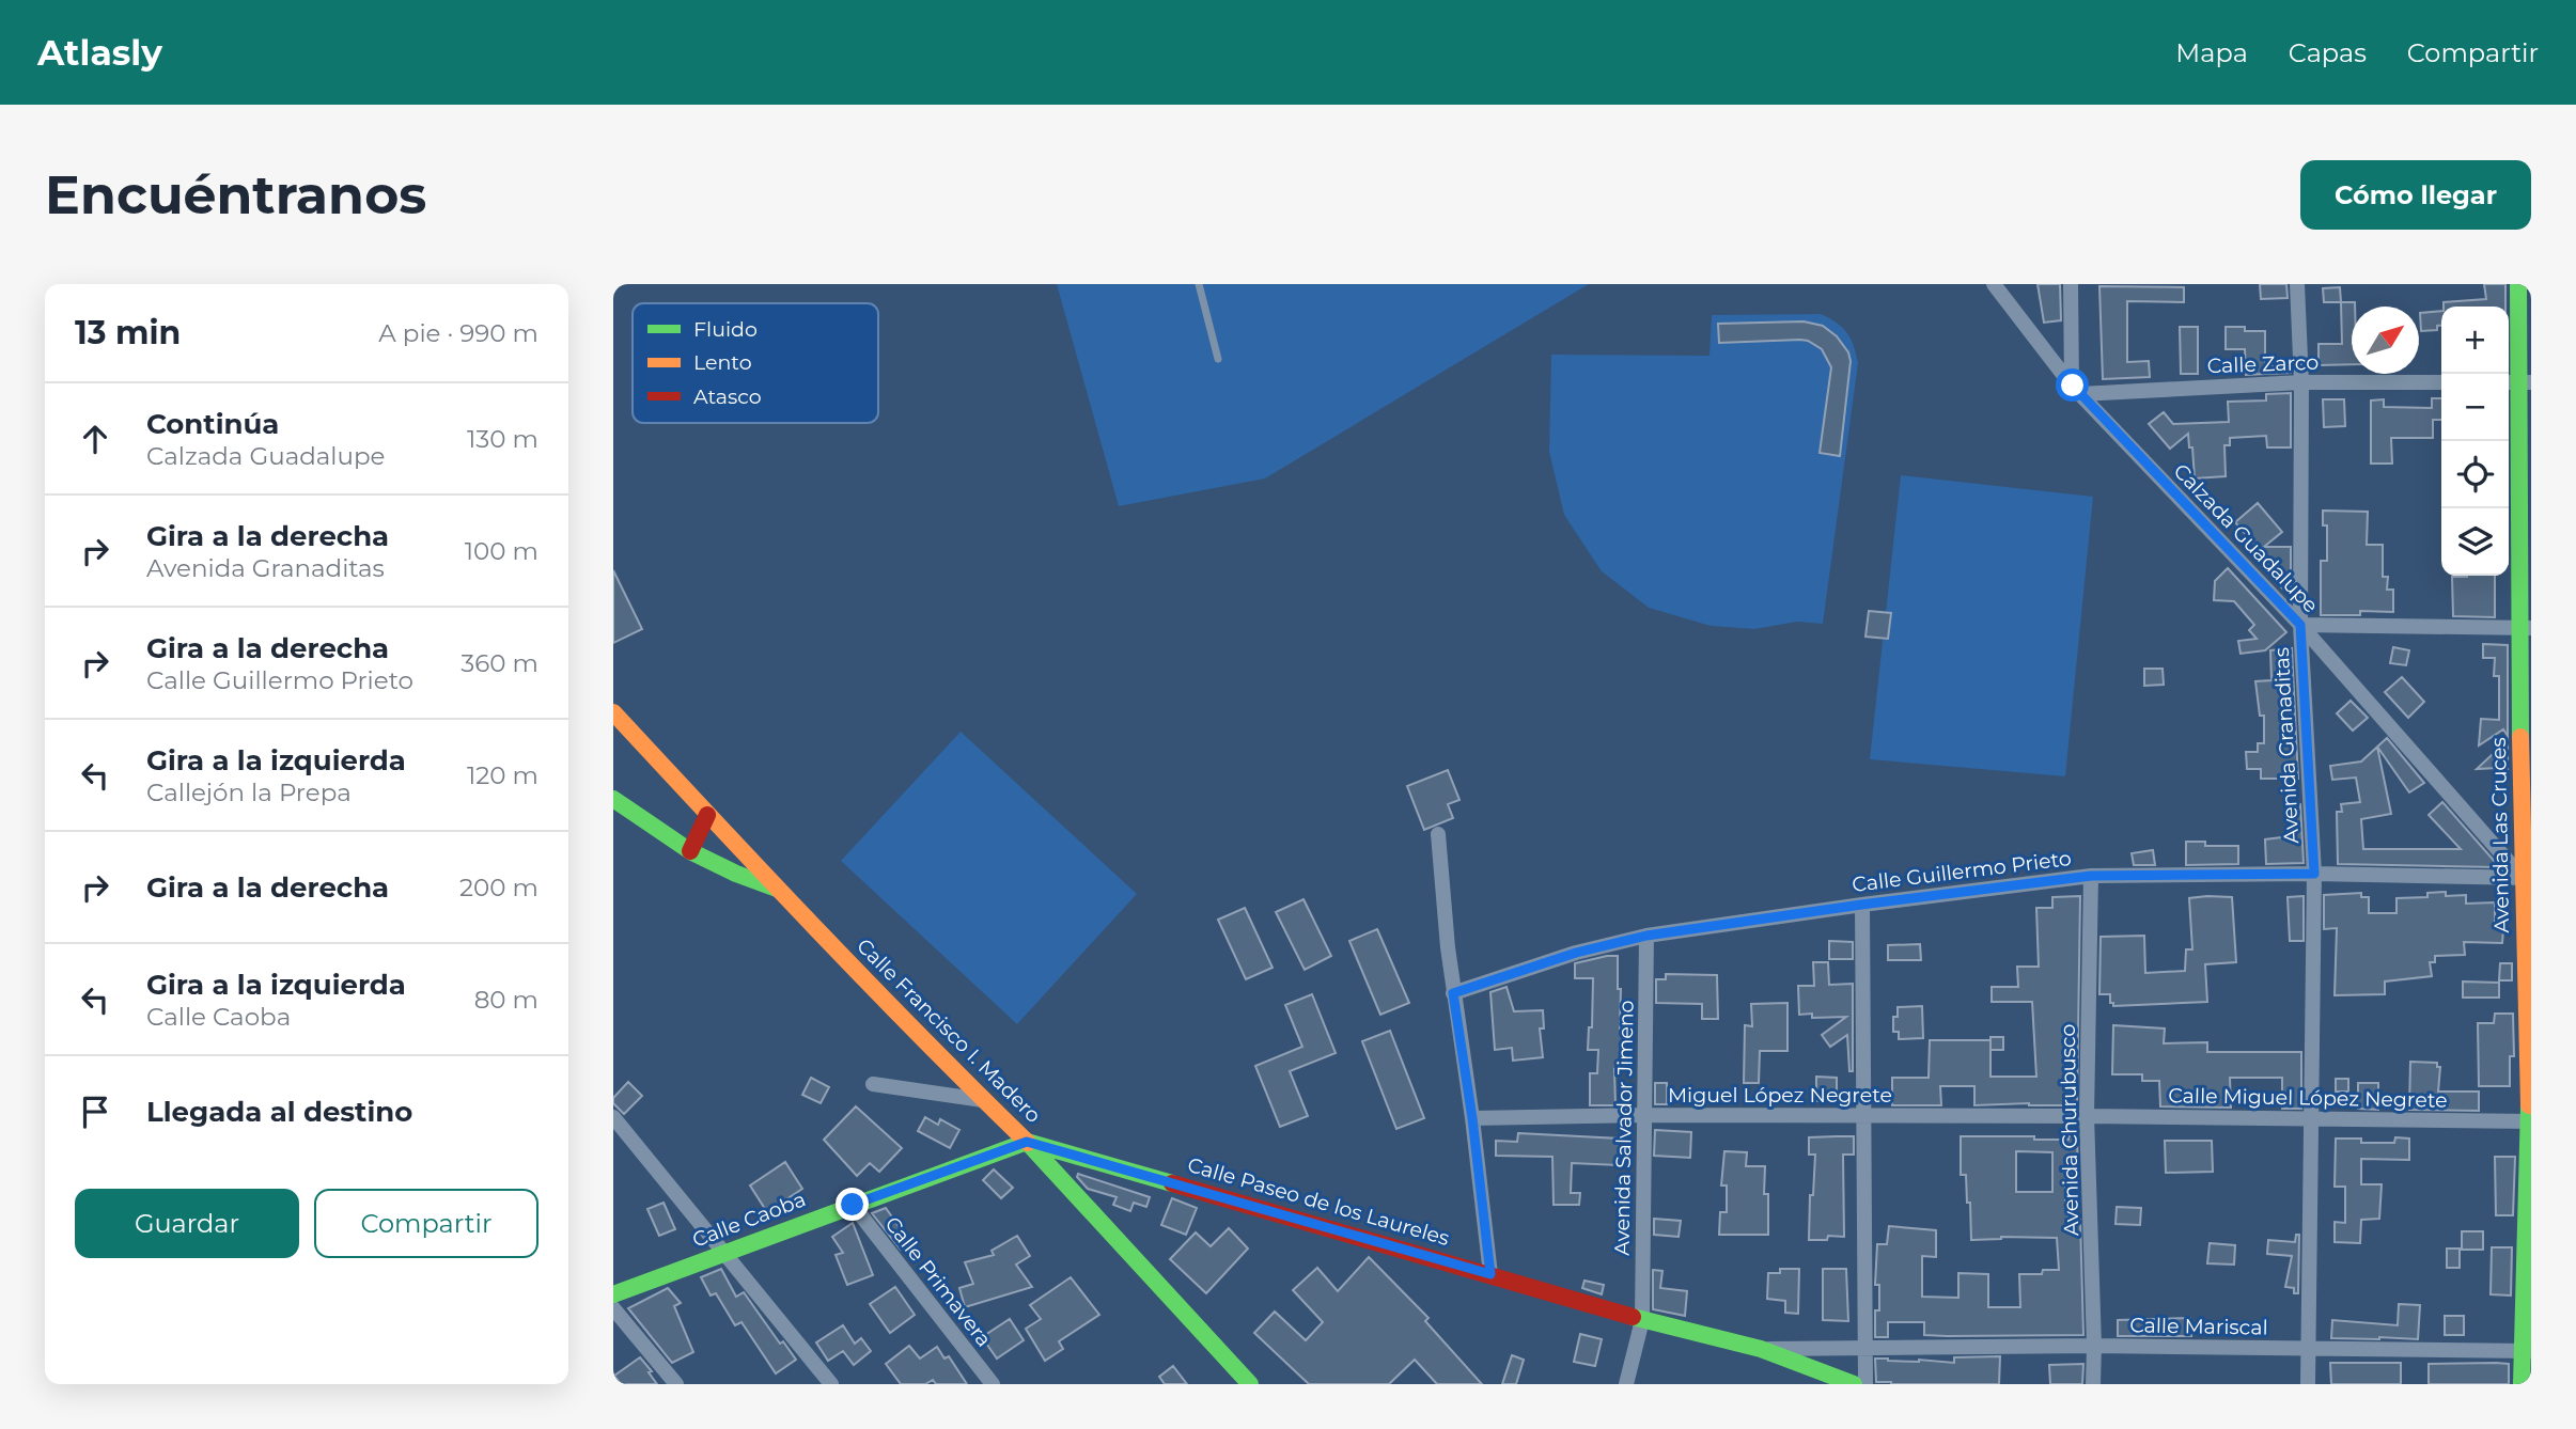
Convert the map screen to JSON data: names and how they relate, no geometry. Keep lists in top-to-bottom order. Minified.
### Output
{"streets":{"main road":["Avenida Las Cruces","Calle Francisco I. Madero","Calle Paseo de los Laureles","Calle Caoba"],"street":["Calle Zarco","Calzada Guadalupe","Avenida Granaditas","Calle Guillermo Prieto","Miguel López Negrete","Calle Miguel López Negrete","Avenida Salvador Jimeno","Avenida Churubusco","Calle Primavera","Calle Mariscal"]},"crossings":[["Calle Zarco","Calzada Guadalupe"],["Calle Zarco","Avenida Granaditas"],["Calzada Guadalupe","Avenida Granaditas"],["Calzada Guadalupe","Avenida Las Cruces"],["Calzada Guadalupe","Calle Guillermo Prieto"],["Avenida Granaditas","Calle Guillermo Prieto"],["Avenida Granaditas","Calle Miguel López Negrete"],["Avenida Granaditas","Calle Mariscal"],["Avenida Las Cruces","Calle Guillermo Prieto"],["Avenida Las Cruces","Calle Miguel López Negrete"],["Avenida Las Cruces","Calle Mariscal"],["Calle Guillermo Prieto","Avenida Salvador Jimeno"],["Calle Guillermo Prieto","Avenida Churubusco"],["Calle Francisco I. Madero","Calle Paseo de los Laureles"],["Calle Francisco I. Madero","Calle Caoba"],["Miguel López Negrete","Calle Miguel López Negrete"],["Miguel López Negrete","Avenida Salvador Jimeno"],["Miguel López Negrete","Avenida Churubusco"],["Calle Miguel López Negrete","Avenida Churubusco"],["Avenida Salvador Jimeno","Calle Paseo de los Laureles"],["Avenida Churubusco","Calle Mariscal"],["Calle Paseo de los Laureles","Calle Caoba"],["Calle Paseo de los Laureles","Calle Mariscal"],["Calle Caoba","Calle Primavera"]],"legend":["Fluido","Lento","Atasco"],"north":"top right","page":{"header":"Atlasly","nav":["Mapa","Capas","Compartir"],"buttons":["Cómo llegar",["Guardar","Compartir"]],"title":"Encuéntranos","heading":["13 min","A pie · 990 m"],"map_buttons":["+","−"],"list":[["Continúa","Calzada Guadalupe","130 m"],["Gira a la derecha","Avenida Granaditas","100 m"],["Gira a la derecha","Calle Guillermo Prieto","360 m"],["Gira a la izquierda","Callejón la Prepa","120 m"],["Gira a la derecha","200 m"],["Gira a la izquierda","Calle Caoba","80 m"],"Llegada al destino"]}}
